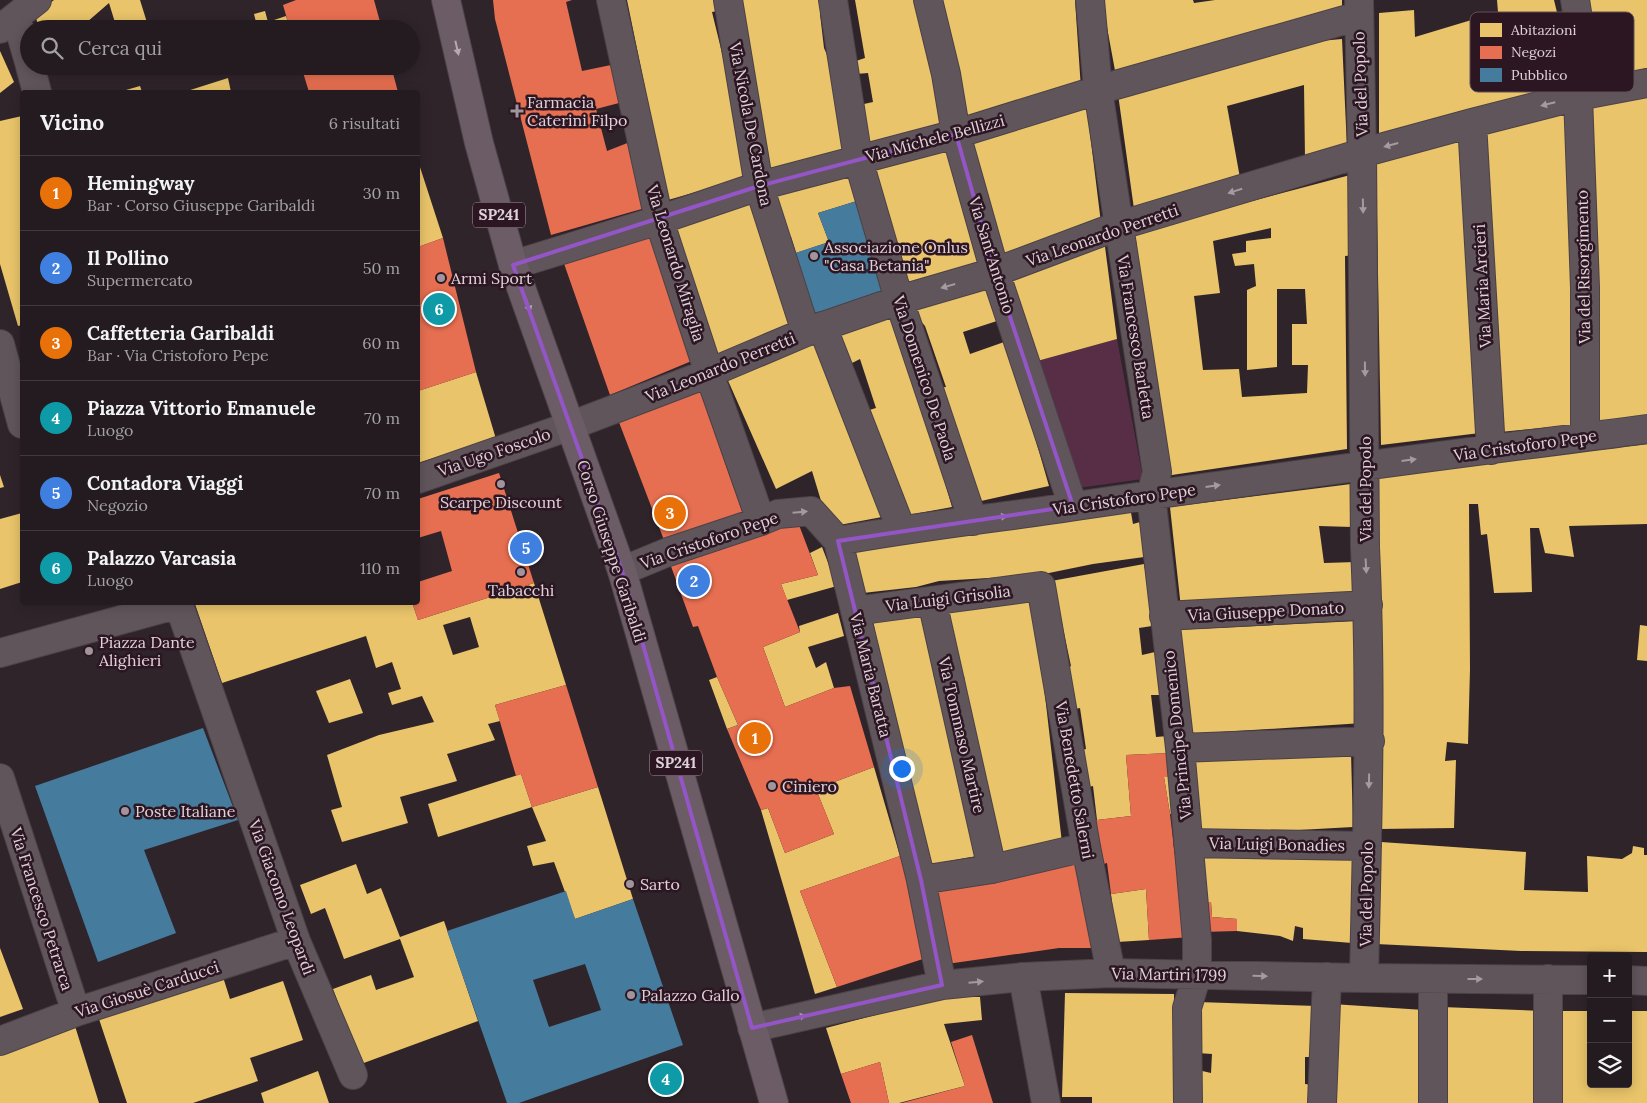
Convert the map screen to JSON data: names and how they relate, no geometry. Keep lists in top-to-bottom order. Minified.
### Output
{"streets":{"main road":["SP241","Corso Giuseppe Garibaldi"],"street":["Via del Popolo","Via Nicola De Cardona","Via Michele Bellizzi","Via Leonardo Perretti","Via Sant'Antonio","Via Leonardo Miraglia","Via del Risorgimento","Via Maria Arcieri","Via Francesco Barletta","Via Domenico De Paola","Via Cristoforo Pepe","Via Ugo Foscolo","Via Luigi Grisolia","Via Giuseppe Donato","Via Maria Baratta","Via Tommaso Martire","Via Principe Domenico","Via Benedetto Salerni","Via Luigi Bonadies","Via Giacomo Leopardi","Via Francesco Petrarca","Via Martiri 1799","Via Giosuè Carducci"]},"crossings":[["Via del Popolo","Via Michele Bellizzi"],["Via del Popolo","Via Leonardo Perretti"],["Via del Popolo","Via Cristoforo Pepe"],["Via del Popolo","Via Giuseppe Donato"],["Via del Popolo","Via Luigi Bonadies"],["Via del Popolo","Via Martiri 1799"],["Via Nicola De Cardona","Via Michele Bellizzi"],["Via Nicola De Cardona","Via Leonardo Perretti"],["Via Nicola De Cardona","Via Cristoforo Pepe"],["Via Michele Bellizzi","Via Sant'Antonio"],["Via Michele Bellizzi","Via Leonardo Miraglia"],["Via Michele Bellizzi","Via Francesco Barletta"],["Via Michele Bellizzi","Via Domenico De Paola"],["Via Michele Bellizzi","Corso Giuseppe Garibaldi"],["Via Leonardo Perretti","Via Sant'Antonio"],["Via Leonardo Perretti","Via Leonardo Miraglia"],["Via Leonardo Perretti","Via del Risorgimento"],["Via Leonardo Perretti","Via Maria Arcieri"],["Via Leonardo Perretti","Via Francesco Barletta"],["Via Leonardo Perretti","Via Domenico De Paola"],["Via Leonardo Perretti","Via Ugo Foscolo"],["Via Leonardo Perretti","Corso Giuseppe Garibaldi"],["Via Sant'Antonio","Via Cristoforo Pepe"],["Via Leonardo Miraglia","Via Cristoforo Pepe"],["Via del Risorgimento","Via Cristoforo Pepe"],["Via Maria Arcieri","Via Cristoforo Pepe"],["Via Francesco Barletta","Via Cristoforo Pepe"],["Via Francesco Barletta","Via Principe Domenico"],["Via Domenico De Paola","Via Cristoforo Pepe"],["Via Cristoforo Pepe","Corso Giuseppe Garibaldi"],["Via Cristoforo Pepe","Via Maria Baratta"],["Via Cristoforo Pepe","Via Principe Domenico"],["Via Ugo Foscolo","Corso Giuseppe Garibaldi"],["Corso Giuseppe Garibaldi","Via Martiri 1799"],["Via Luigi Grisolia","Via Maria Baratta"],["Via Luigi Grisolia","Via Tommaso Martire"],["Via Luigi Grisolia","Via Benedetto Salerni"],["Via Giuseppe Donato","Via Principe Domenico"],["Via Maria Baratta","Via Martiri 1799"],["Via Principe Domenico","Via Luigi Bonadies"],["Via Principe Domenico","Via Martiri 1799"],["Via Benedetto Salerni","Via Martiri 1799"],["Via Giacomo Leopardi","Via Giosuè Carducci"],["Via Francesco Petrarca","Via Giosuè Carducci"]],"one_way":["Via del Popolo","Via Leonardo Perretti","Via Cristoforo Pepe","Corso Giuseppe Garibaldi"],"places":{"health":["Farmacia Caterini Filpo"],"other":["Associazione Onlus \"Casa Betania\"","Armi Sport","Scarpe Discount","Tabacchi","Piazza Dante Alighieri","Ciniero","Poste Italiane","Sarto","Palazzo Gallo"]},"legend":["Abitazioni","Negozi","Pubblico"],"page":{"search":"Cerca qui","heading":["Vicino","6 risultati"],"list":[{"mark":"1","name":"Hemingway","note":"Bar · Corso Giuseppe Garibaldi","value":"30 m"},{"mark":"2","name":"Il Pollino","note":"Supermercato","value":"50 m"},{"mark":"3","name":"Caffetteria Garibaldi","note":"Bar · Via Cristoforo Pepe","value":"60 m"},{"mark":"4","name":"Piazza Vittorio Emanuele","note":"Luogo","value":"70 m"},{"mark":"5","name":"Contadora Viaggi","note":"Negozio","value":"70 m"},{"mark":"6","name":"Palazzo Varcasia","note":"Luogo","value":"110 m"}],"pins":["6","3","5","2","1","4"],"map_buttons":["+","−"]}}
